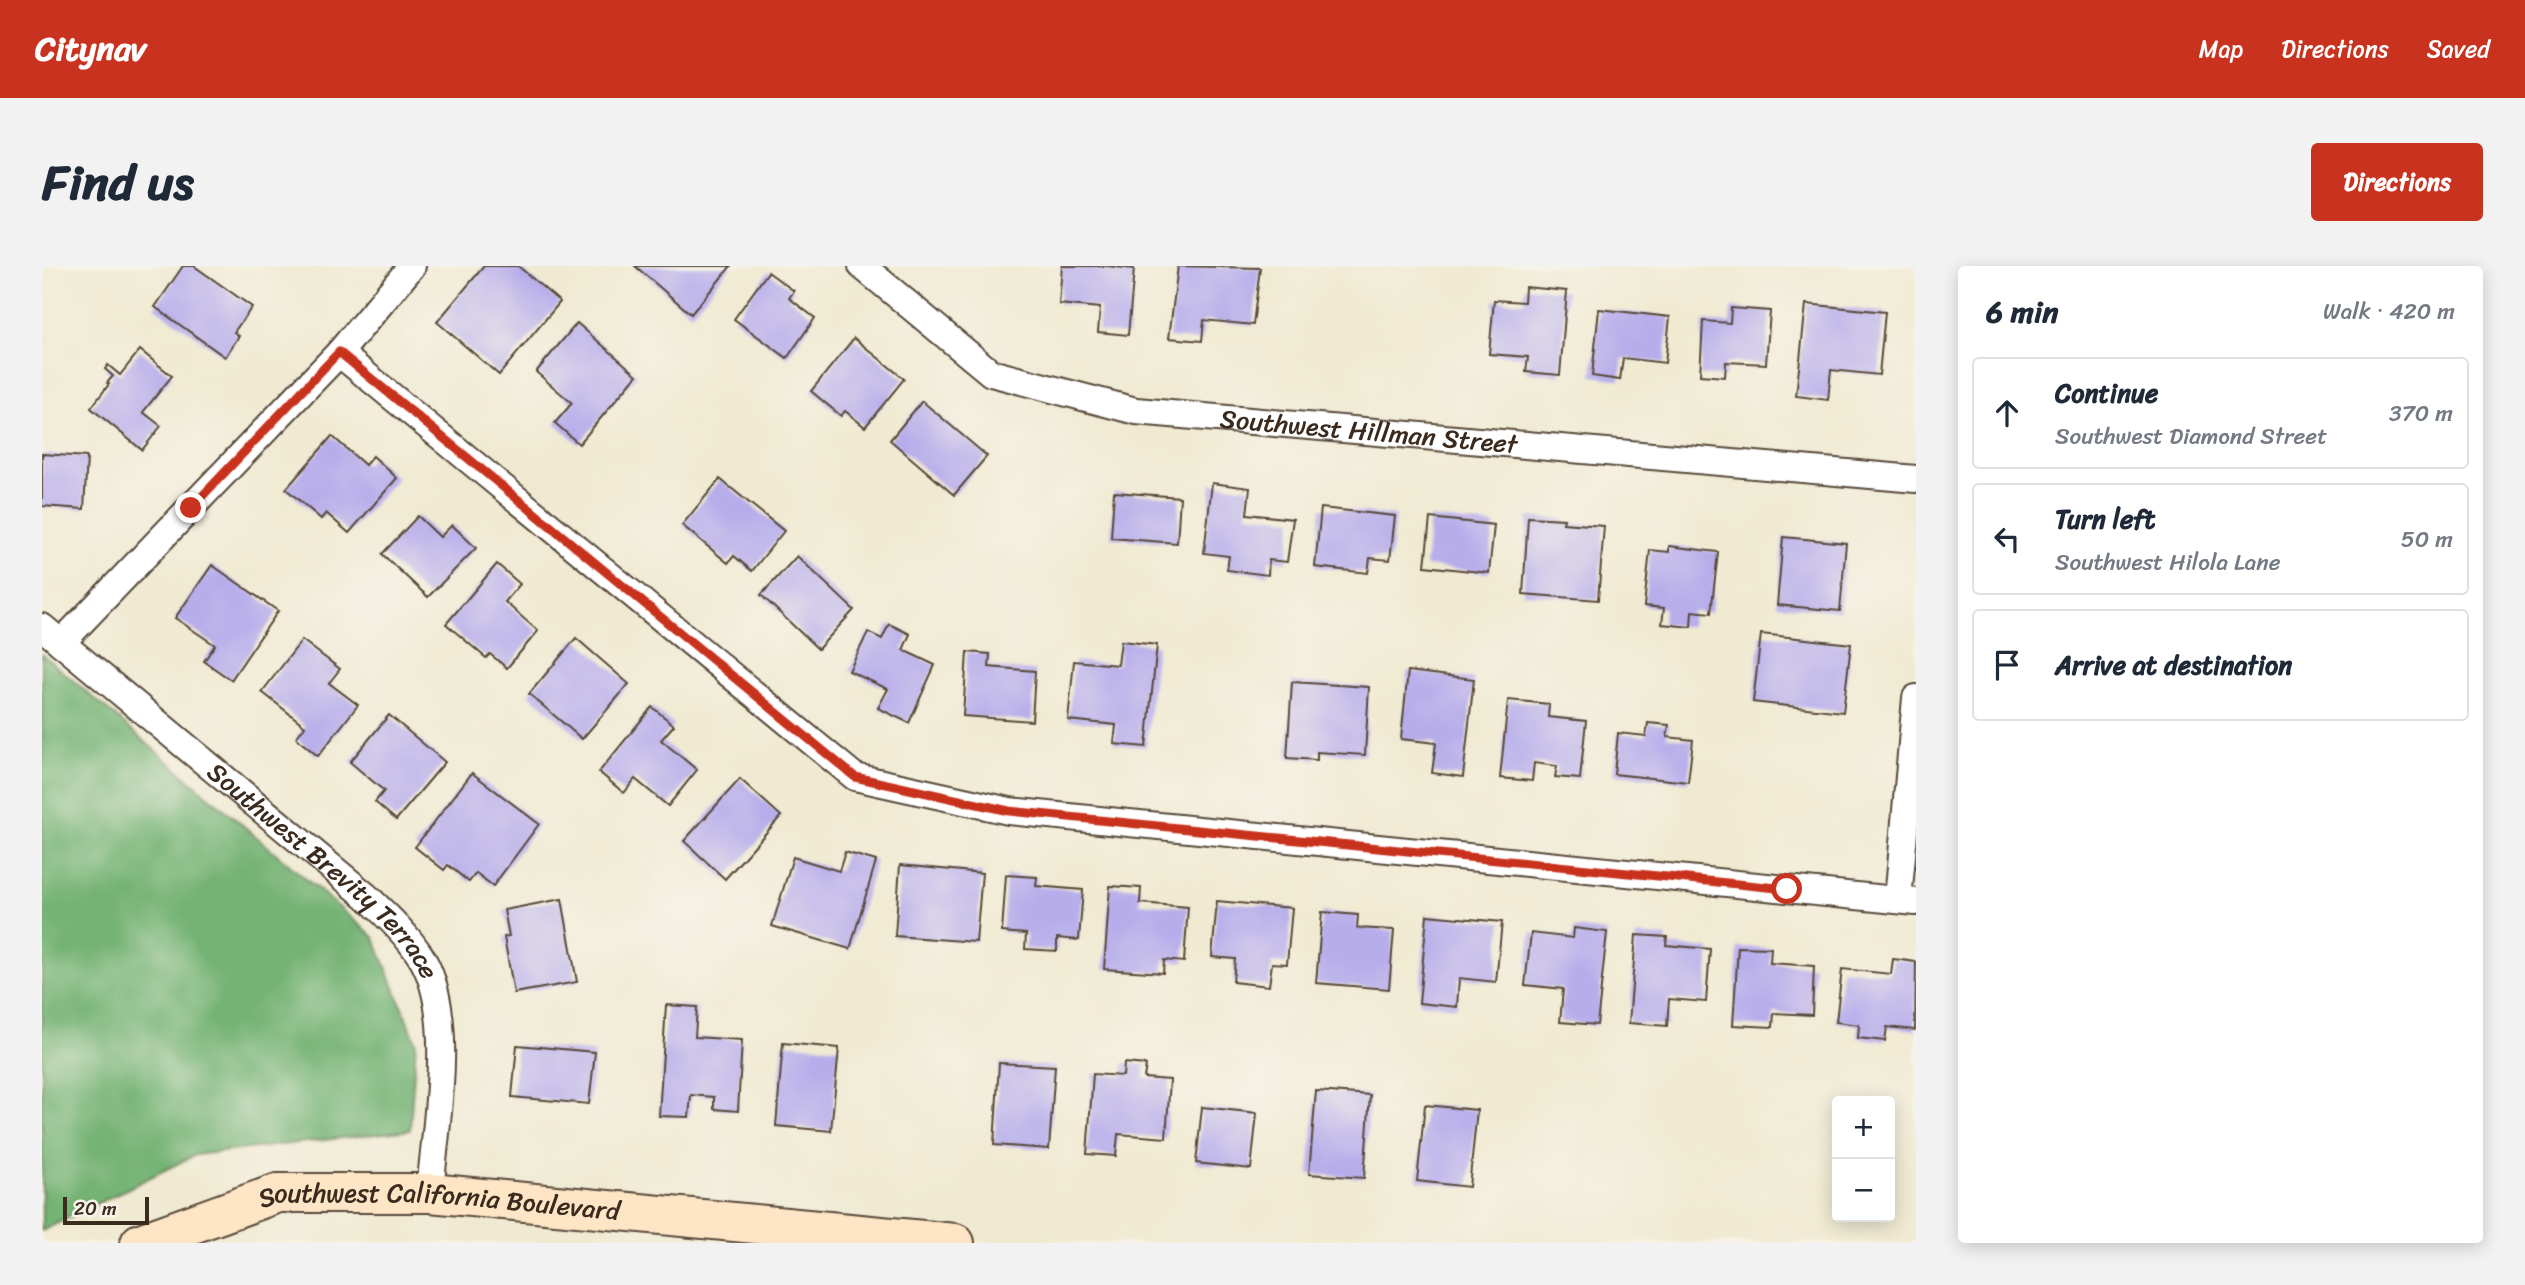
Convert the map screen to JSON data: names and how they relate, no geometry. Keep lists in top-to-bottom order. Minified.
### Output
{"streets":{"street":["Southwest Hillman Street","Southwest Brevity Terrace","Southwest California Boulevard"]},"crossings":[["Southwest Brevity Terrace","Southwest California Boulevard"]],"scale_bar":"20 m","page":{"header":"Citynav","nav":["Map","Directions","Saved"],"title":"Find us","buttons":"Directions","heading":["6 min","Walk · 420 m"],"list":[["Continue","Southwest Diamond Street","370 m"],["Turn left","Southwest Hilola Lane","50 m"],"Arrive at destination"],"map_buttons":["+","−"],"scale":"20 m"}}
